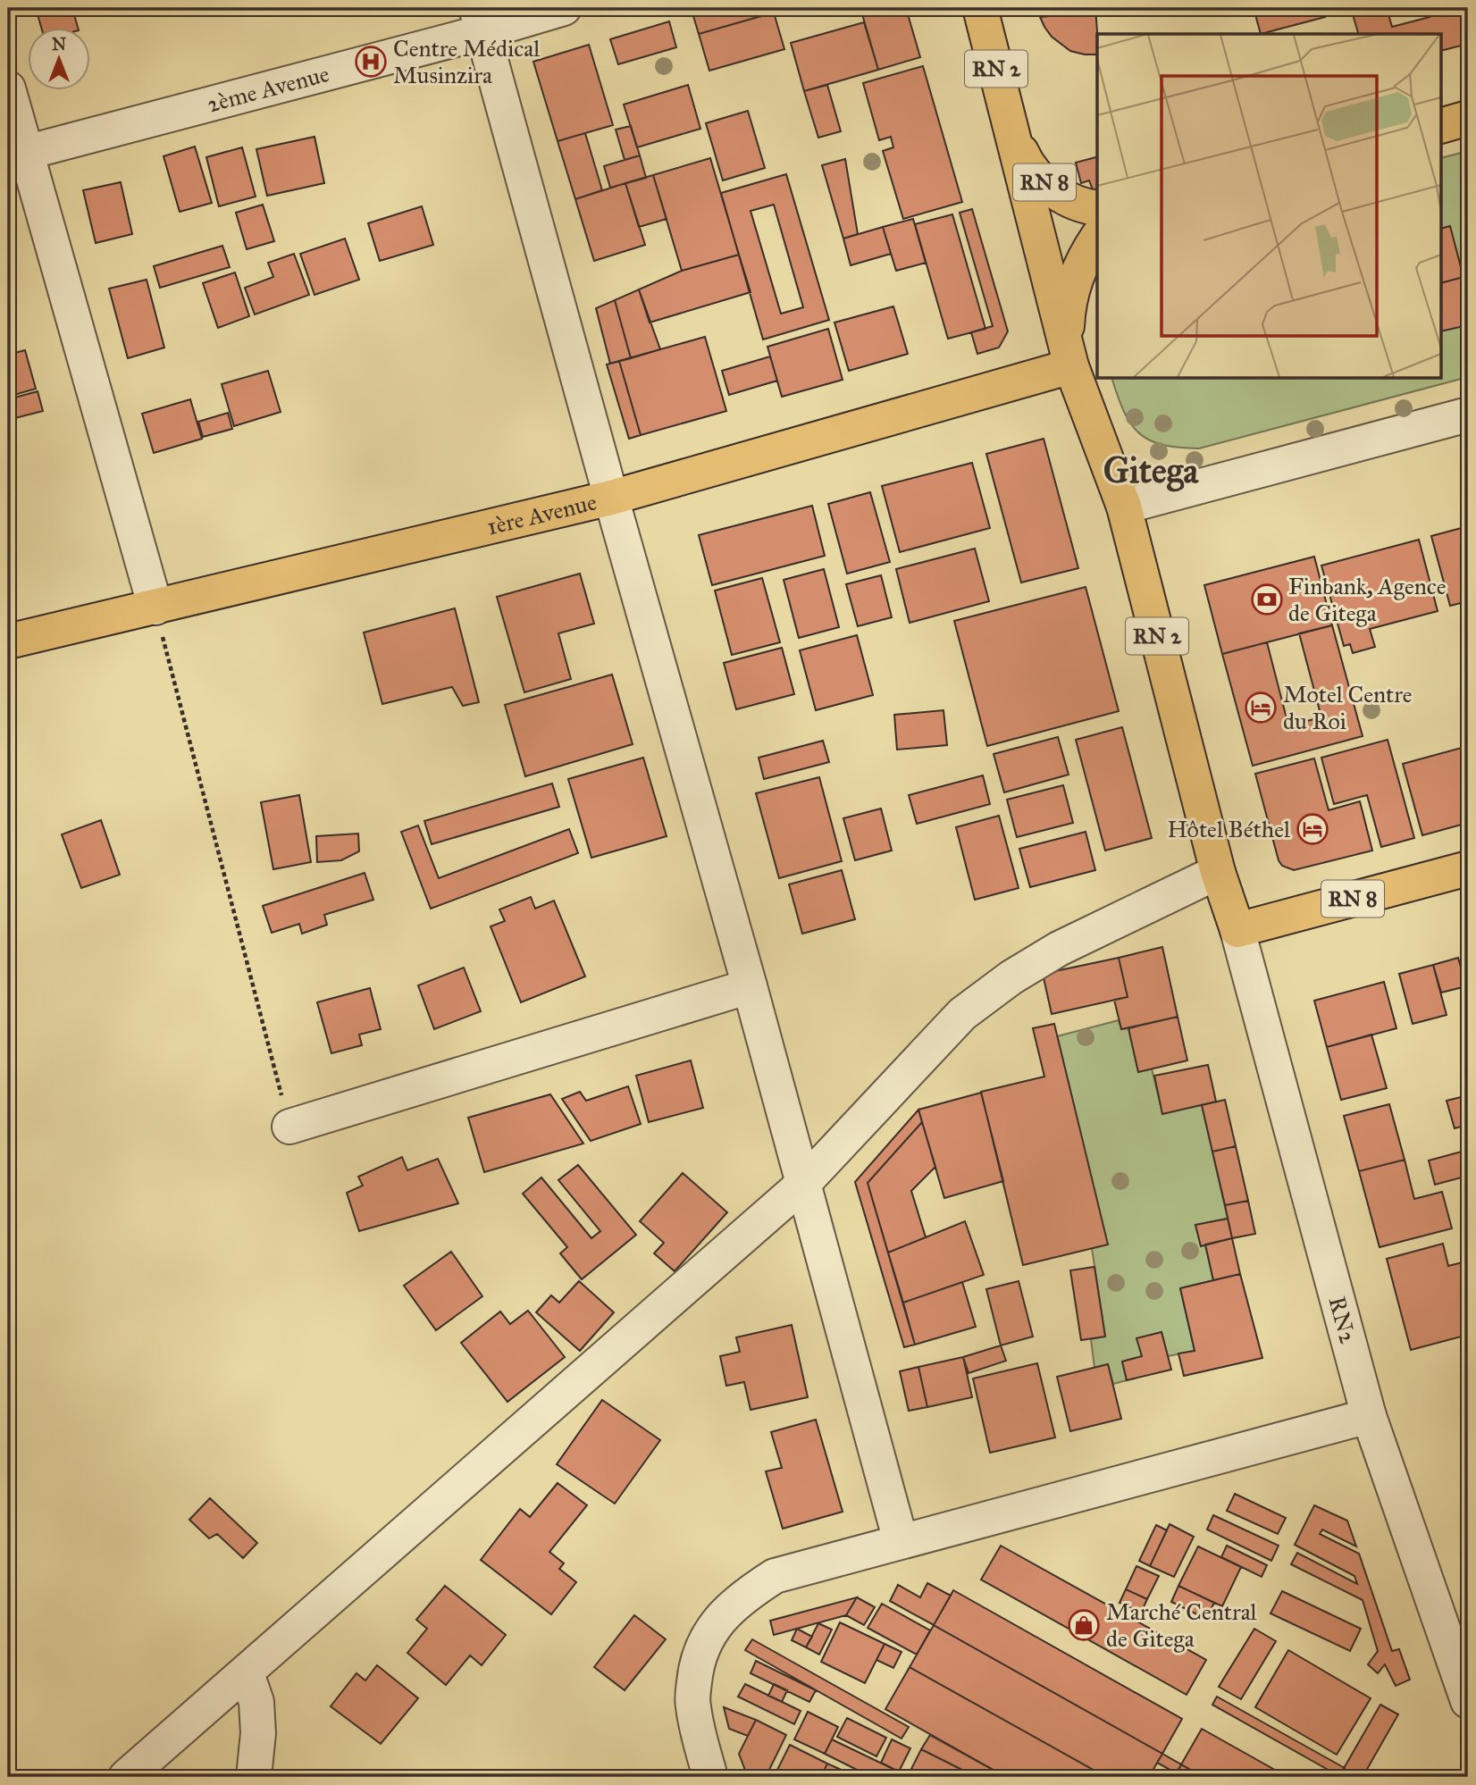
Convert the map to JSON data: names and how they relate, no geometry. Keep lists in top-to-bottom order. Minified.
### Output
{"streets":{"main road":["RN 2","RN 8","1ère Avenue"],"street":["2ème Avenue","RN2"]},"crossings":[["RN 2","RN 8"],["RN 2","1ère Avenue"],["RN 2","RN2"],["RN 8","RN2"]],"districts":["Gitega"],"places":{"hospital":["Centre Médical Musinzira"],"bank":["Finbank, Agence de Gitega"],"hotel":["Motel Centre du Roi","Hôtel Béthel"],"shop":["Marché Central de Gitega"]},"north":"top"}
